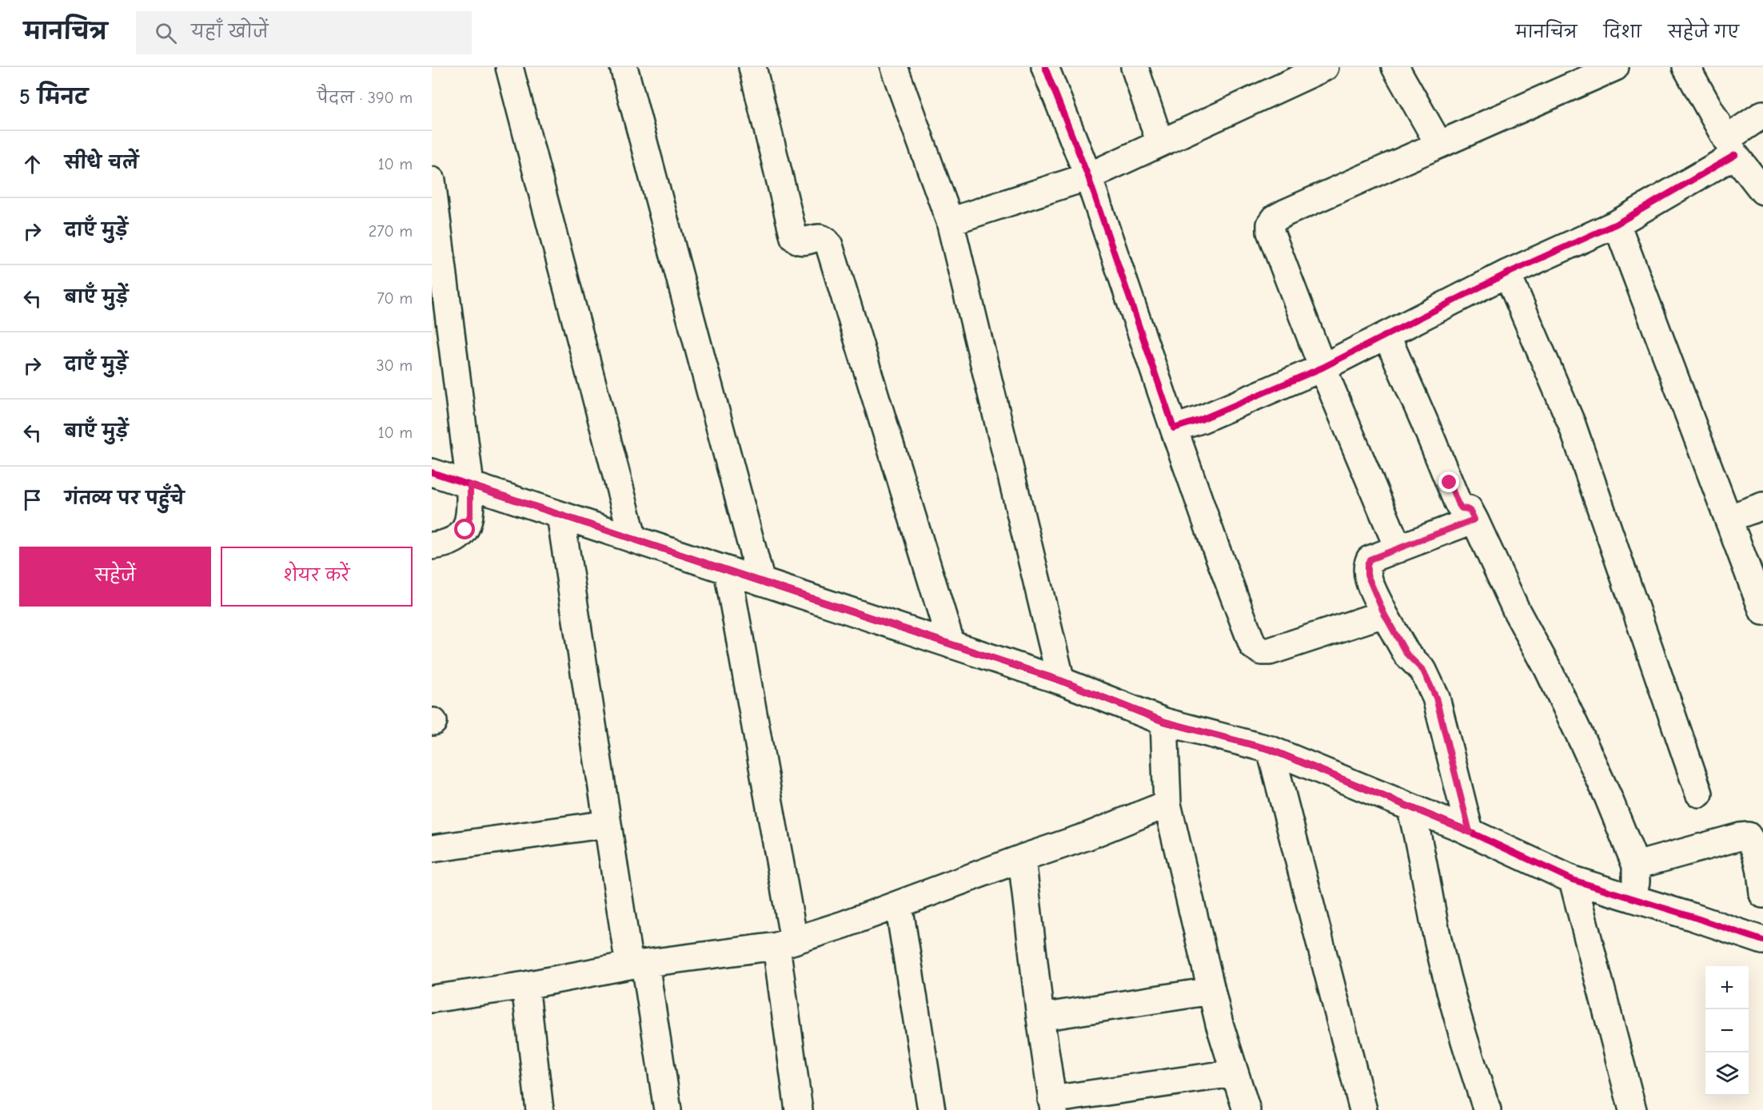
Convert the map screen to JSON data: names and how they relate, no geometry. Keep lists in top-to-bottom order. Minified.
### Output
{"page":{"header":"मानचित्र","search":"यहाँ खोजें","nav":["मानचित्र","दिशा","सहेजे गए"],"heading":["5 मिनट","पैदल · 390 m"],"list":[["सीधे चलें","10 m"],["दाएँ मुड़ें","270 m"],["बाएँ मुड़ें","70 m"],["दाएँ मुड़ें","30 m"],["बाएँ मुड़ें","10 m"],"गंतव्य पर पहुँचे"],"buttons":["सहेजें","शेयर करें"],"map_buttons":["+","−"]}}
